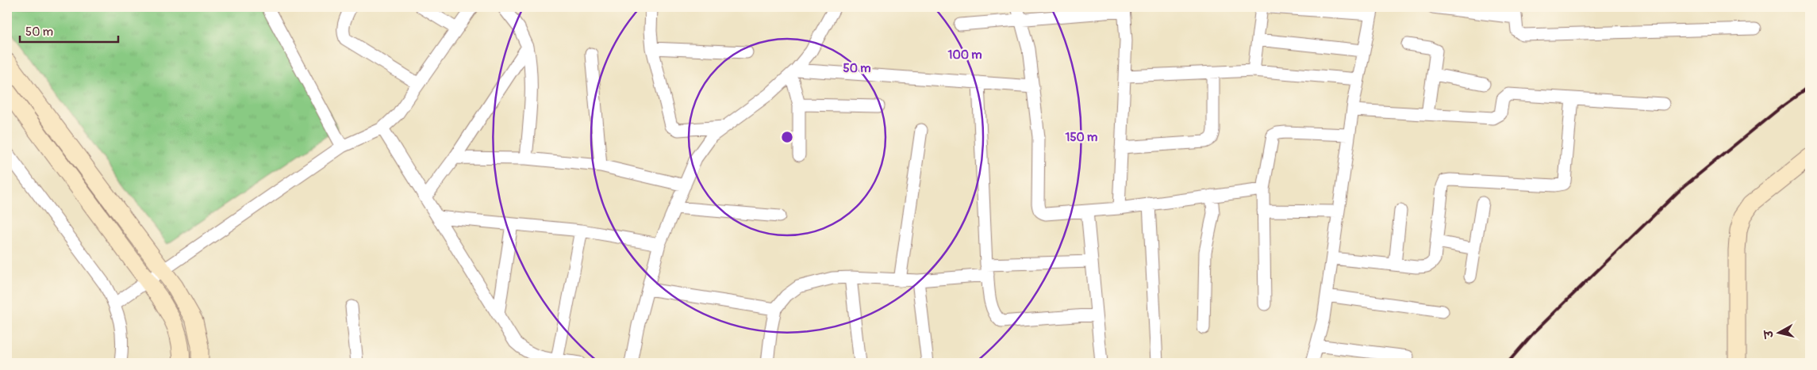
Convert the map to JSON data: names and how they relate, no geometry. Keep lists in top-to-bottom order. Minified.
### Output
{"scale_bar":"50 m","north":"left","rings":["100 m","50 m","150 m"]}
